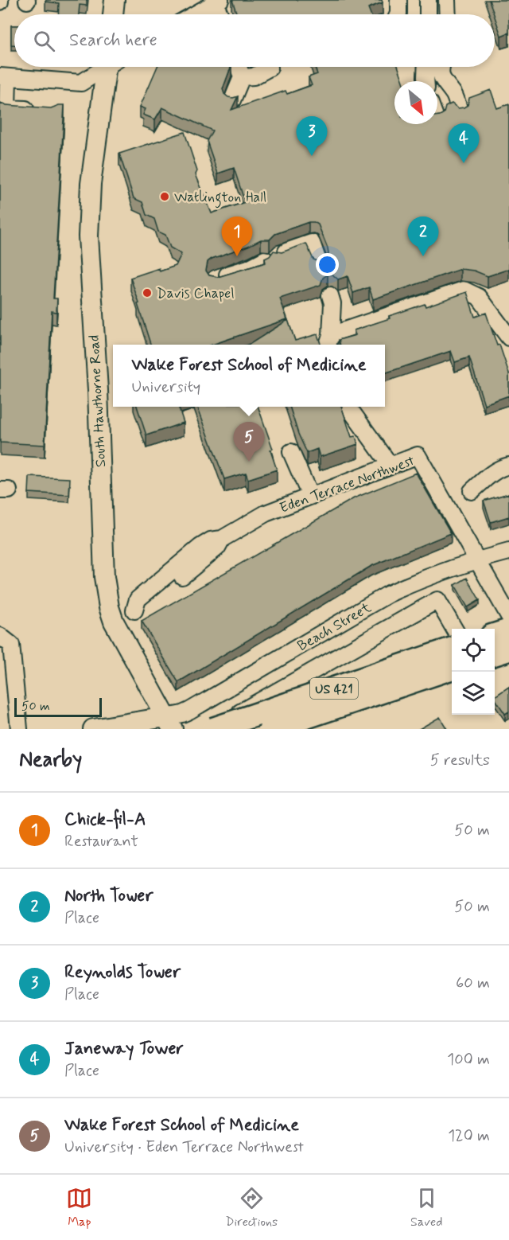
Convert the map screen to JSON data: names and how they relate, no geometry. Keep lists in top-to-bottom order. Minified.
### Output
{"streets":{"highway":["US 421"],"main road":["South Hawthorne Road"],"street":["Eden Terrace Northwest","Beach Street"]},"crossings":[["South Hawthorne Road","Eden Terrace Northwest"],["South Hawthorne Road","Beach Street"],["Eden Terrace Northwest","Beach Street"]],"places":["Watlington Hall","Davis Chapel"],"scale_bar":"50 m","north":"bottom right","page":{"search":"Search here","pins":["3","4","1","2","5"],"popup":["Wake Forest School of Medicine","University"],"scale":"50 m","heading":["Nearby","5 results"],"list":[{"mark":"1","name":"Chick-fil-A","note":"Restaurant","value":"50 m"},{"mark":"2","name":"North Tower","note":"Place","value":"50 m"},{"mark":"3","name":"Reynolds Tower","note":"Place","value":"60 m"},{"mark":"4","name":"Janeway Tower","note":"Place","value":"100 m"},{"mark":"5","name":"Wake Forest School of Medicine","note":"University · Eden Terrace Northwest","value":"120 m"}],"nav":["Map","Directions","Saved"]}}
